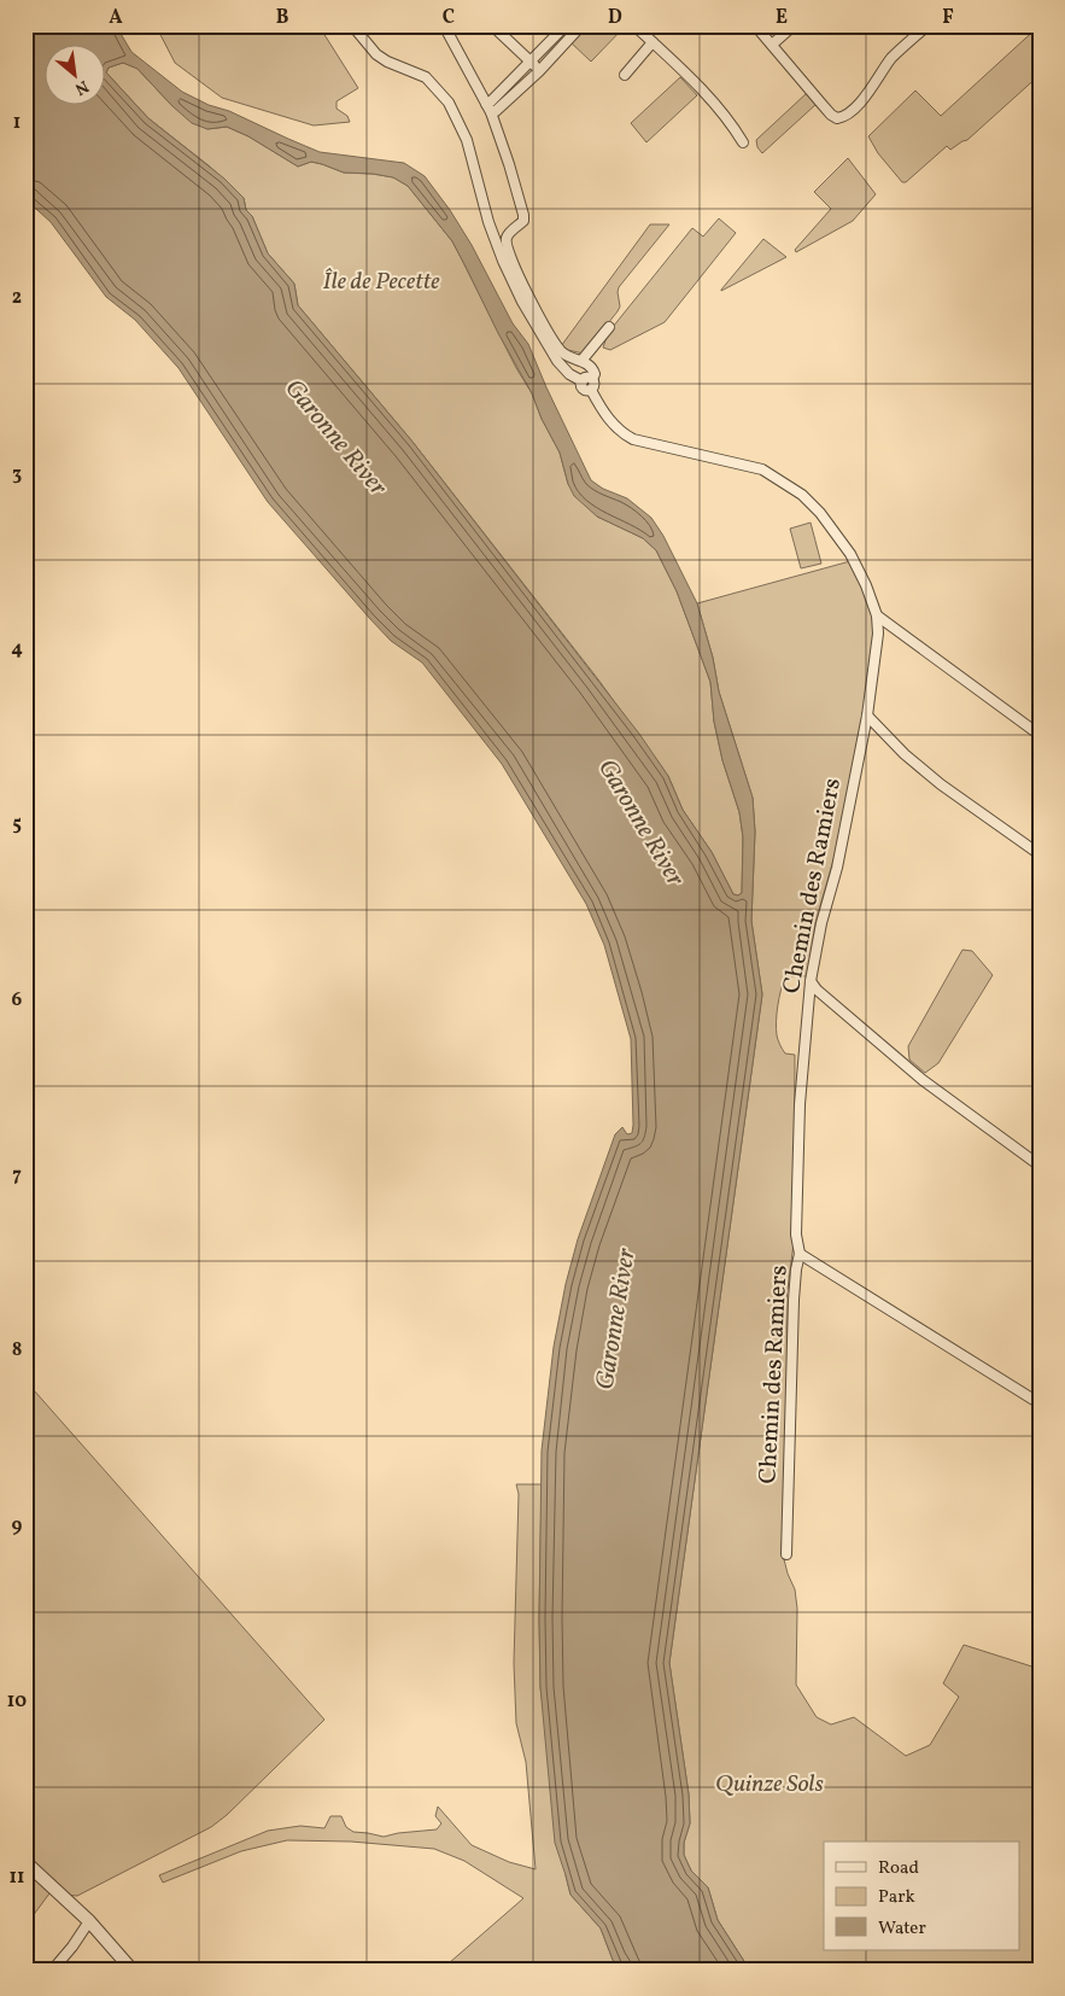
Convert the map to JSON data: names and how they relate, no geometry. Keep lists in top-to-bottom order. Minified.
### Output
{"streets":{"street":["Chemin des Ramiers"]},"water":["Garonne River"],"parks":["Île de Pecette","Quinze Sols"],"legend":["Road","Park","Water"],"north":"bottom right","grid":{"columns":["A","B","C","D","E","F"],"rows":["1","2","3","4","5","6","7","8","9","10","11"]}}
